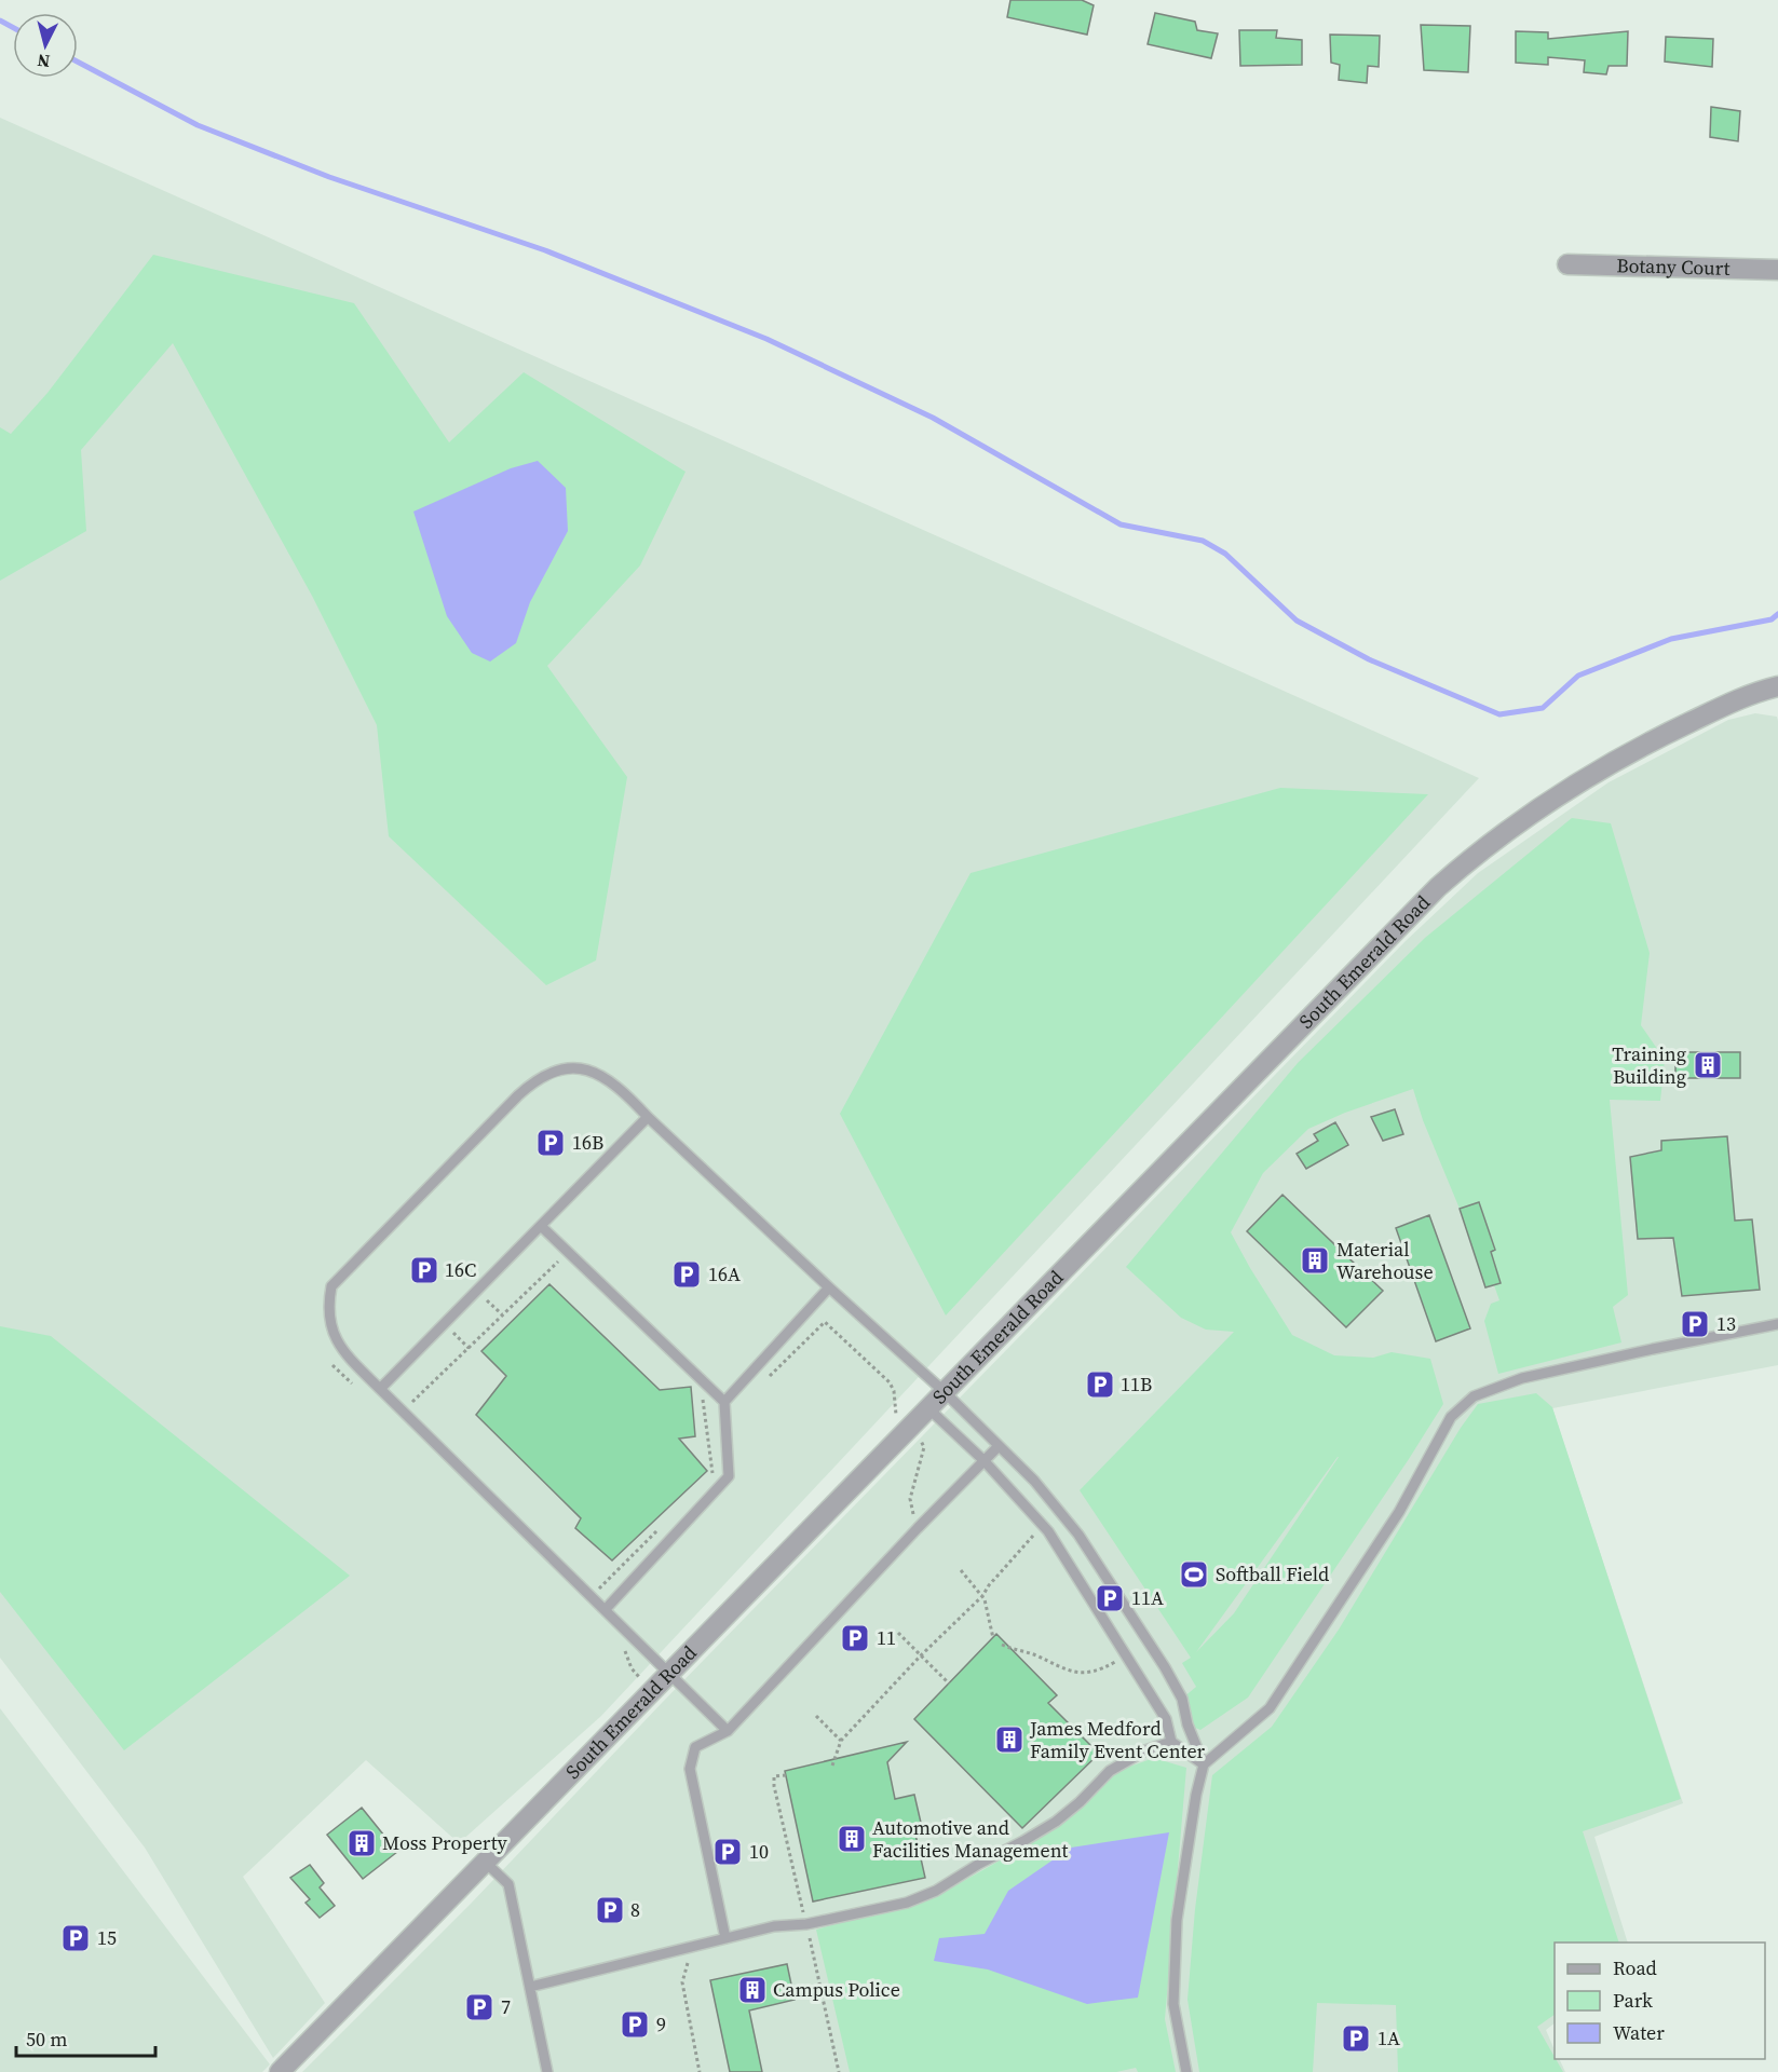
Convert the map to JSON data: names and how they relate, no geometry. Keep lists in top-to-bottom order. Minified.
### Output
{"streets":{"street":["Botany Court","South Emerald Road"]},"places":{"building":["Training Building","Material Warehouse","James Medford Family Event Center","Automotive and Facilities Management","Moss Property","Campus Police"],"parking":["16B","16C","16A","13","11B","11A","11","10","8","15","7","9","1A"],"sports":["Softball Field"]},"legend":["Road","Park","Water"],"scale_bar":"50 m","north":"bottom"}
